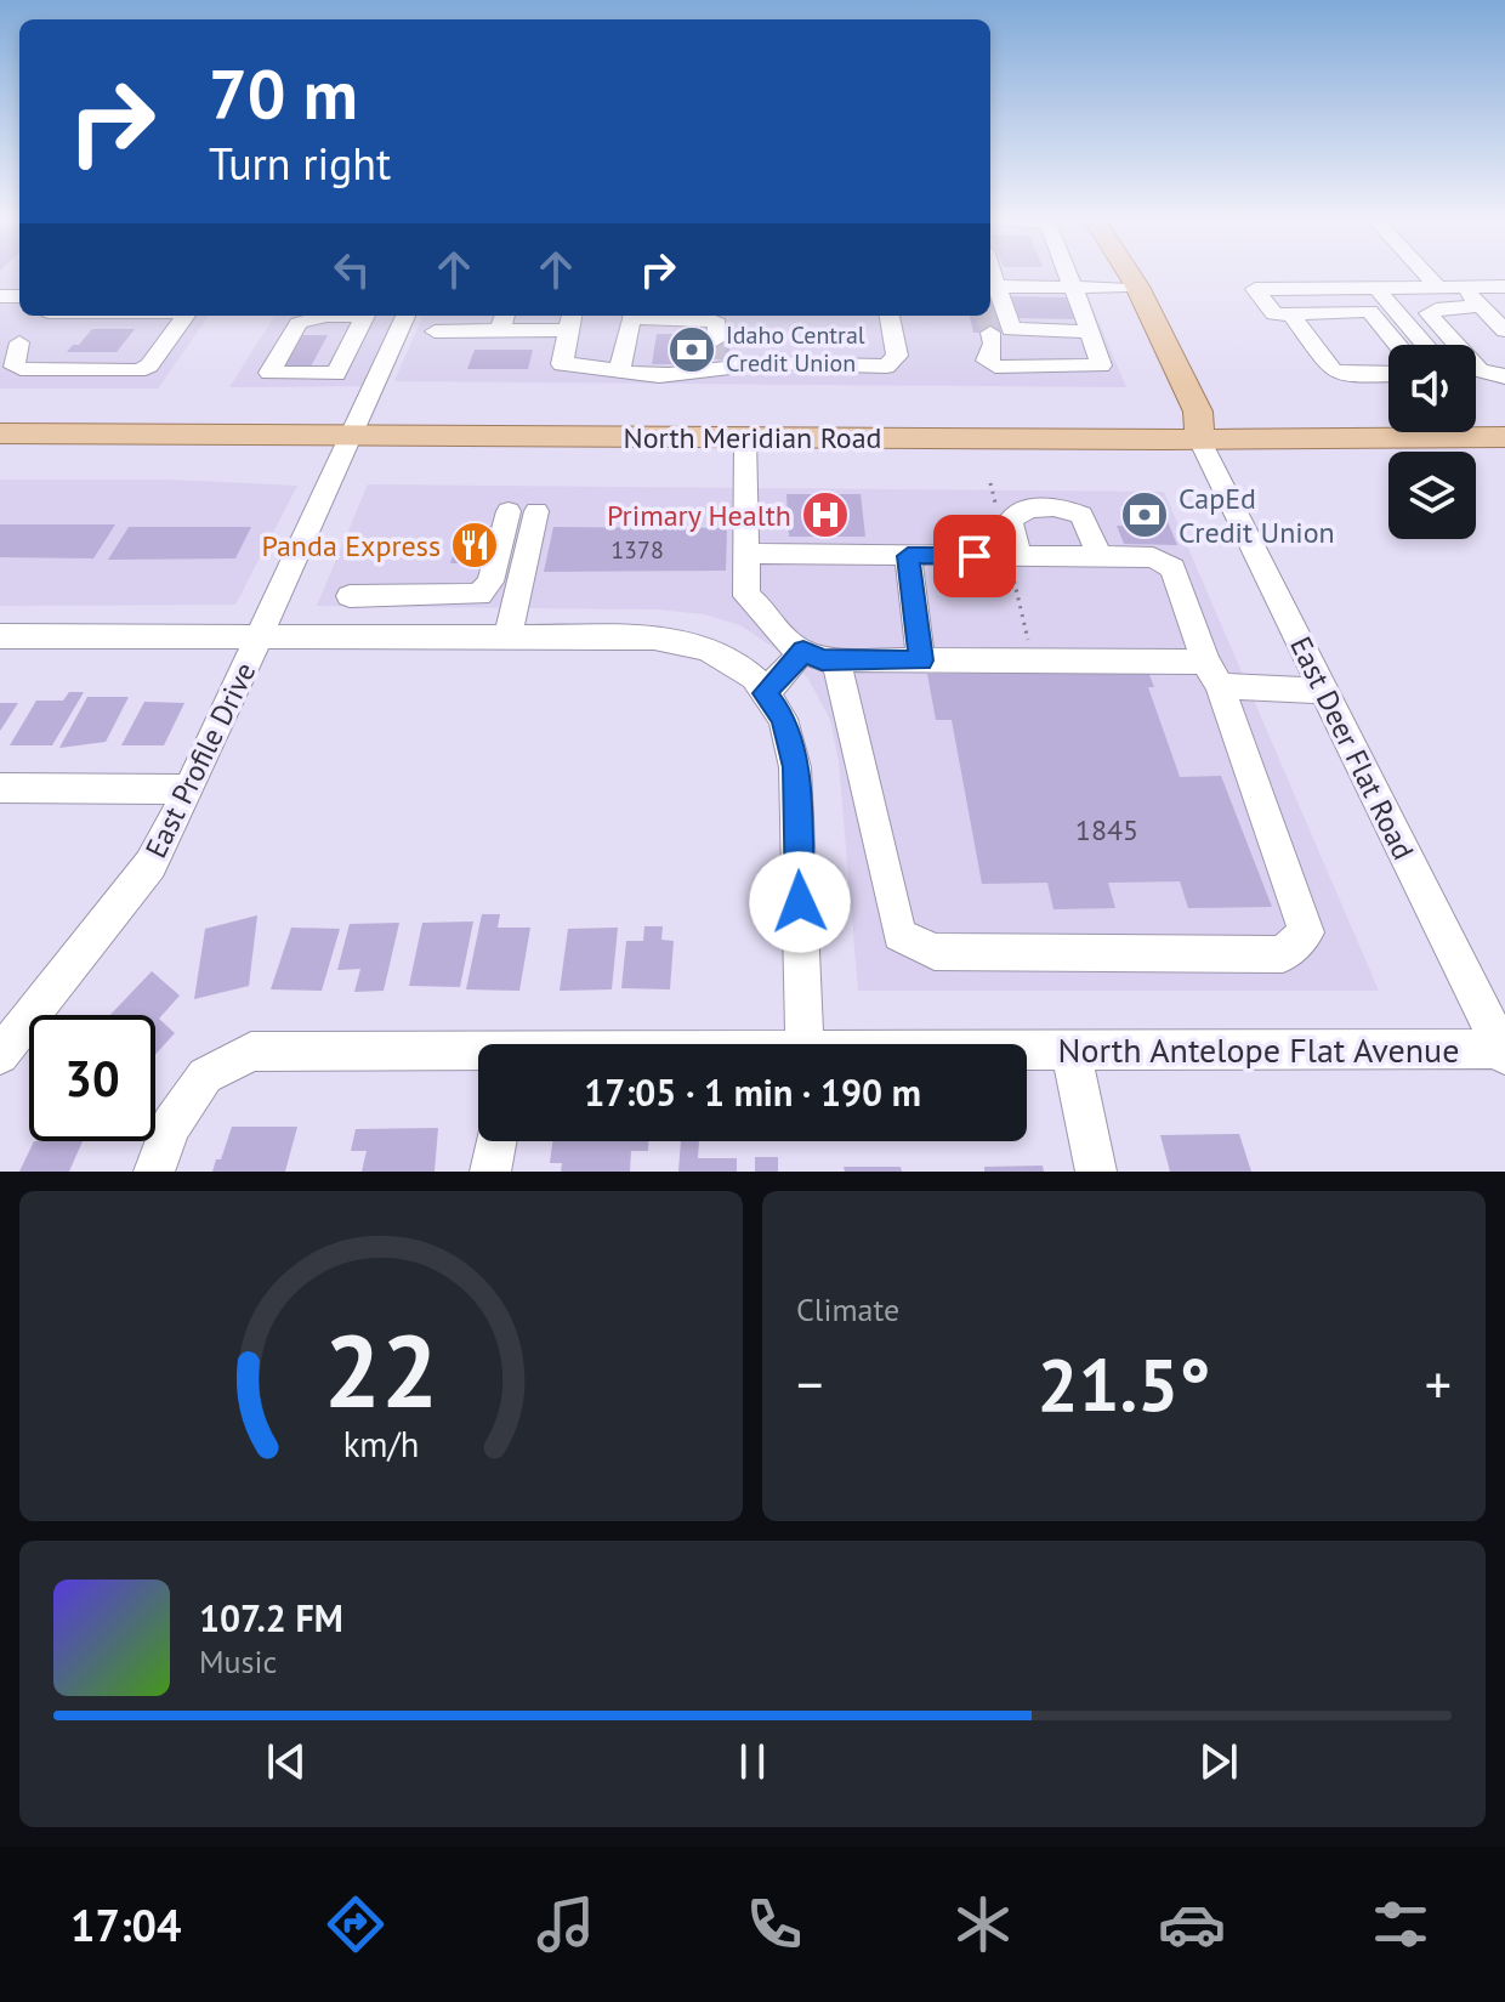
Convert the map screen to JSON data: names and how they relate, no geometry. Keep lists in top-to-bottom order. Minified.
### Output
{"streets":{"main road":["North Meridian Road","East Deer Flat Road"],"street":["East Profile Drive","North Antelope Flat Avenue"]},"crossings":[["North Meridian Road","East Deer Flat Road"],["North Meridian Road","East Profile Drive"],["East Deer Flat Road","North Antelope Flat Avenue"]],"places":{"bank":["Idaho Central Credit Union","CapEd Credit Union"],"hospital":["Primary Health"],"restaurant":["Panda Express"]},"house_numbers":["1378","1845"],"page":{"turn":["70 m","Turn right"],"limit":"30","trip":"17:05 · 1 min · 190 m","tile":"Climate","heat":["−","21.5°","+"],"song":["107.2 FM","Music"],"tabs":"17:04","gauge":["22","km/h"]}}
